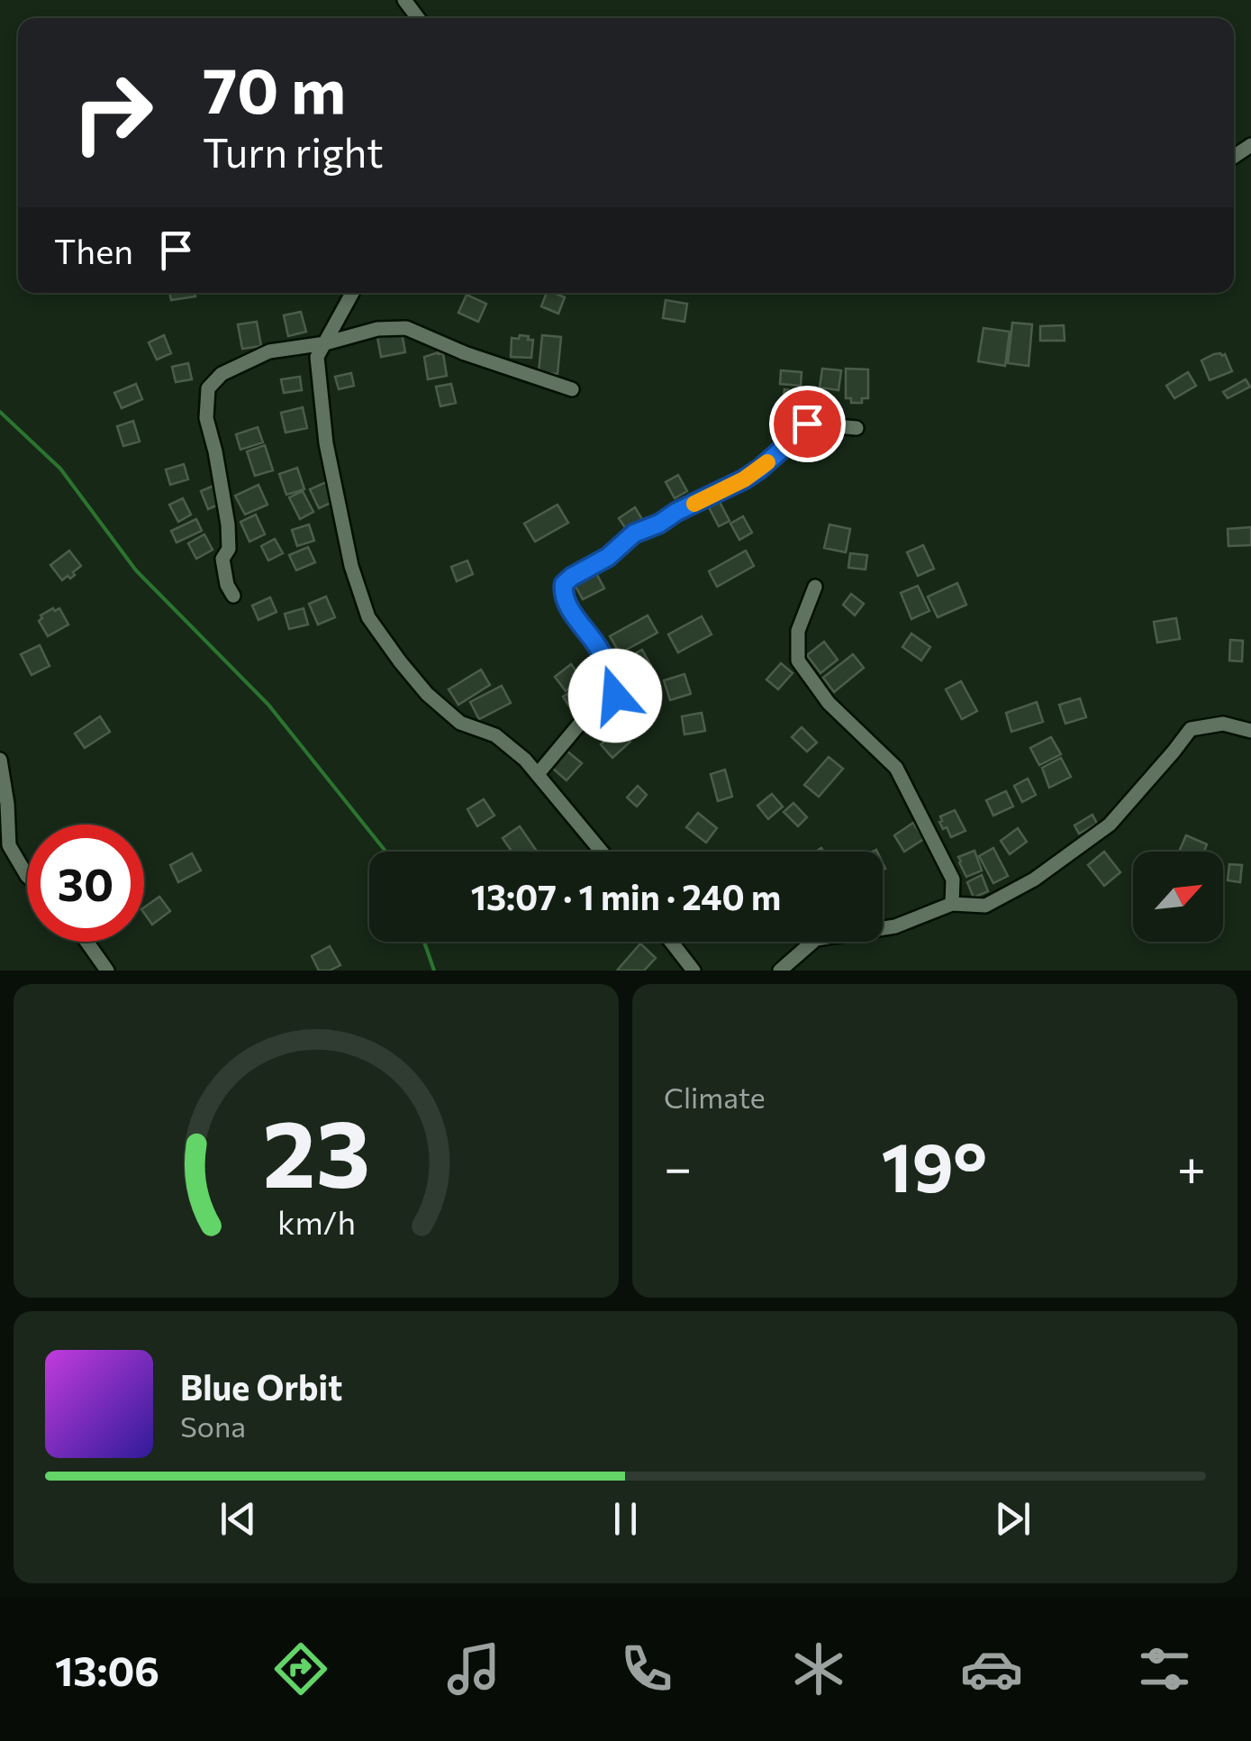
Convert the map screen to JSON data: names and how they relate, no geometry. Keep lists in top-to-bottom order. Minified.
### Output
{"north":"top right","page":{"turn":["70 m","Turn right"],"then":"Then","limit":"30","trip":"13:07 · 1 min · 240 m","tile":"Climate","heat":["−","19°","+"],"song":["Blue Orbit","Sona"],"tabs":"13:06","gauge":["23","km/h"]}}
